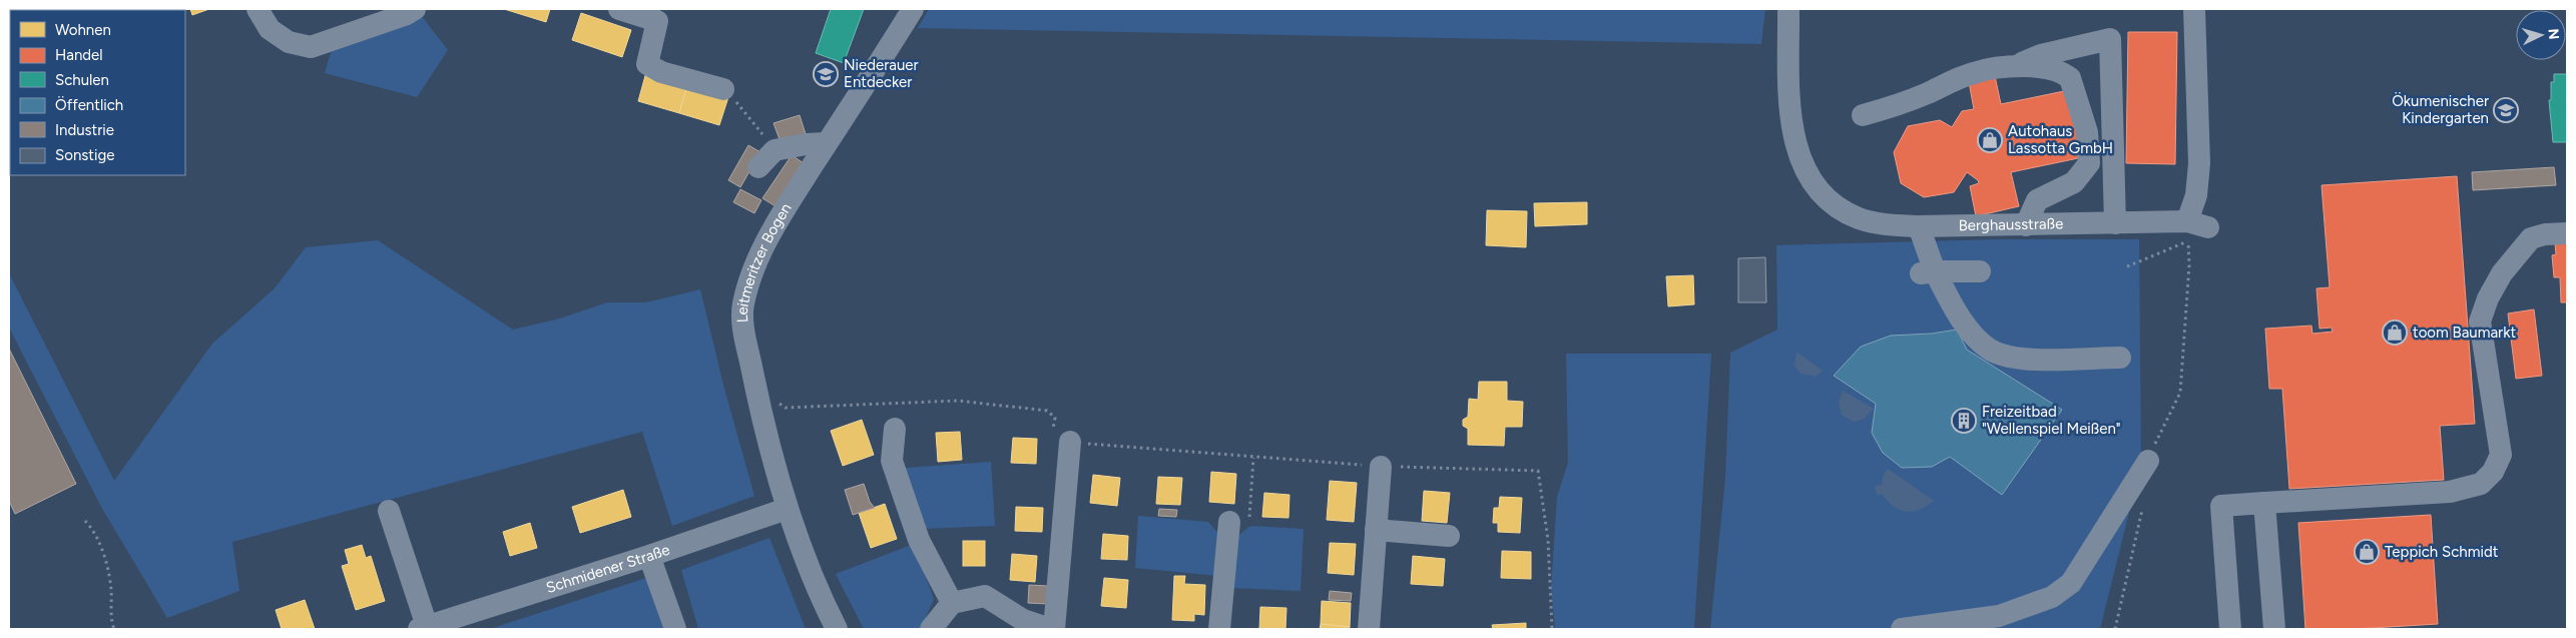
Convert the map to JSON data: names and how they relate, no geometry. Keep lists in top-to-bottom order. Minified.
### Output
{"streets":{"street":["Berghausstraße","Leitmeritzer Bogen","Schmidener Straße"]},"crossings":[["Leitmeritzer Bogen","Schmidener Straße"]],"places":{"school or university":["Niederauer Entdecker","Ökumenischer Kindergarten"],"shop":["Autohaus Lassotta GmbH","toom Baumarkt","Teppich Schmidt"],"building":["Freizeitbad \"Wellenspiel Meißen\""]},"legend":["Wohnen","Handel","Schulen","Öffentlich","Industrie","Sonstige"],"north":"right"}
